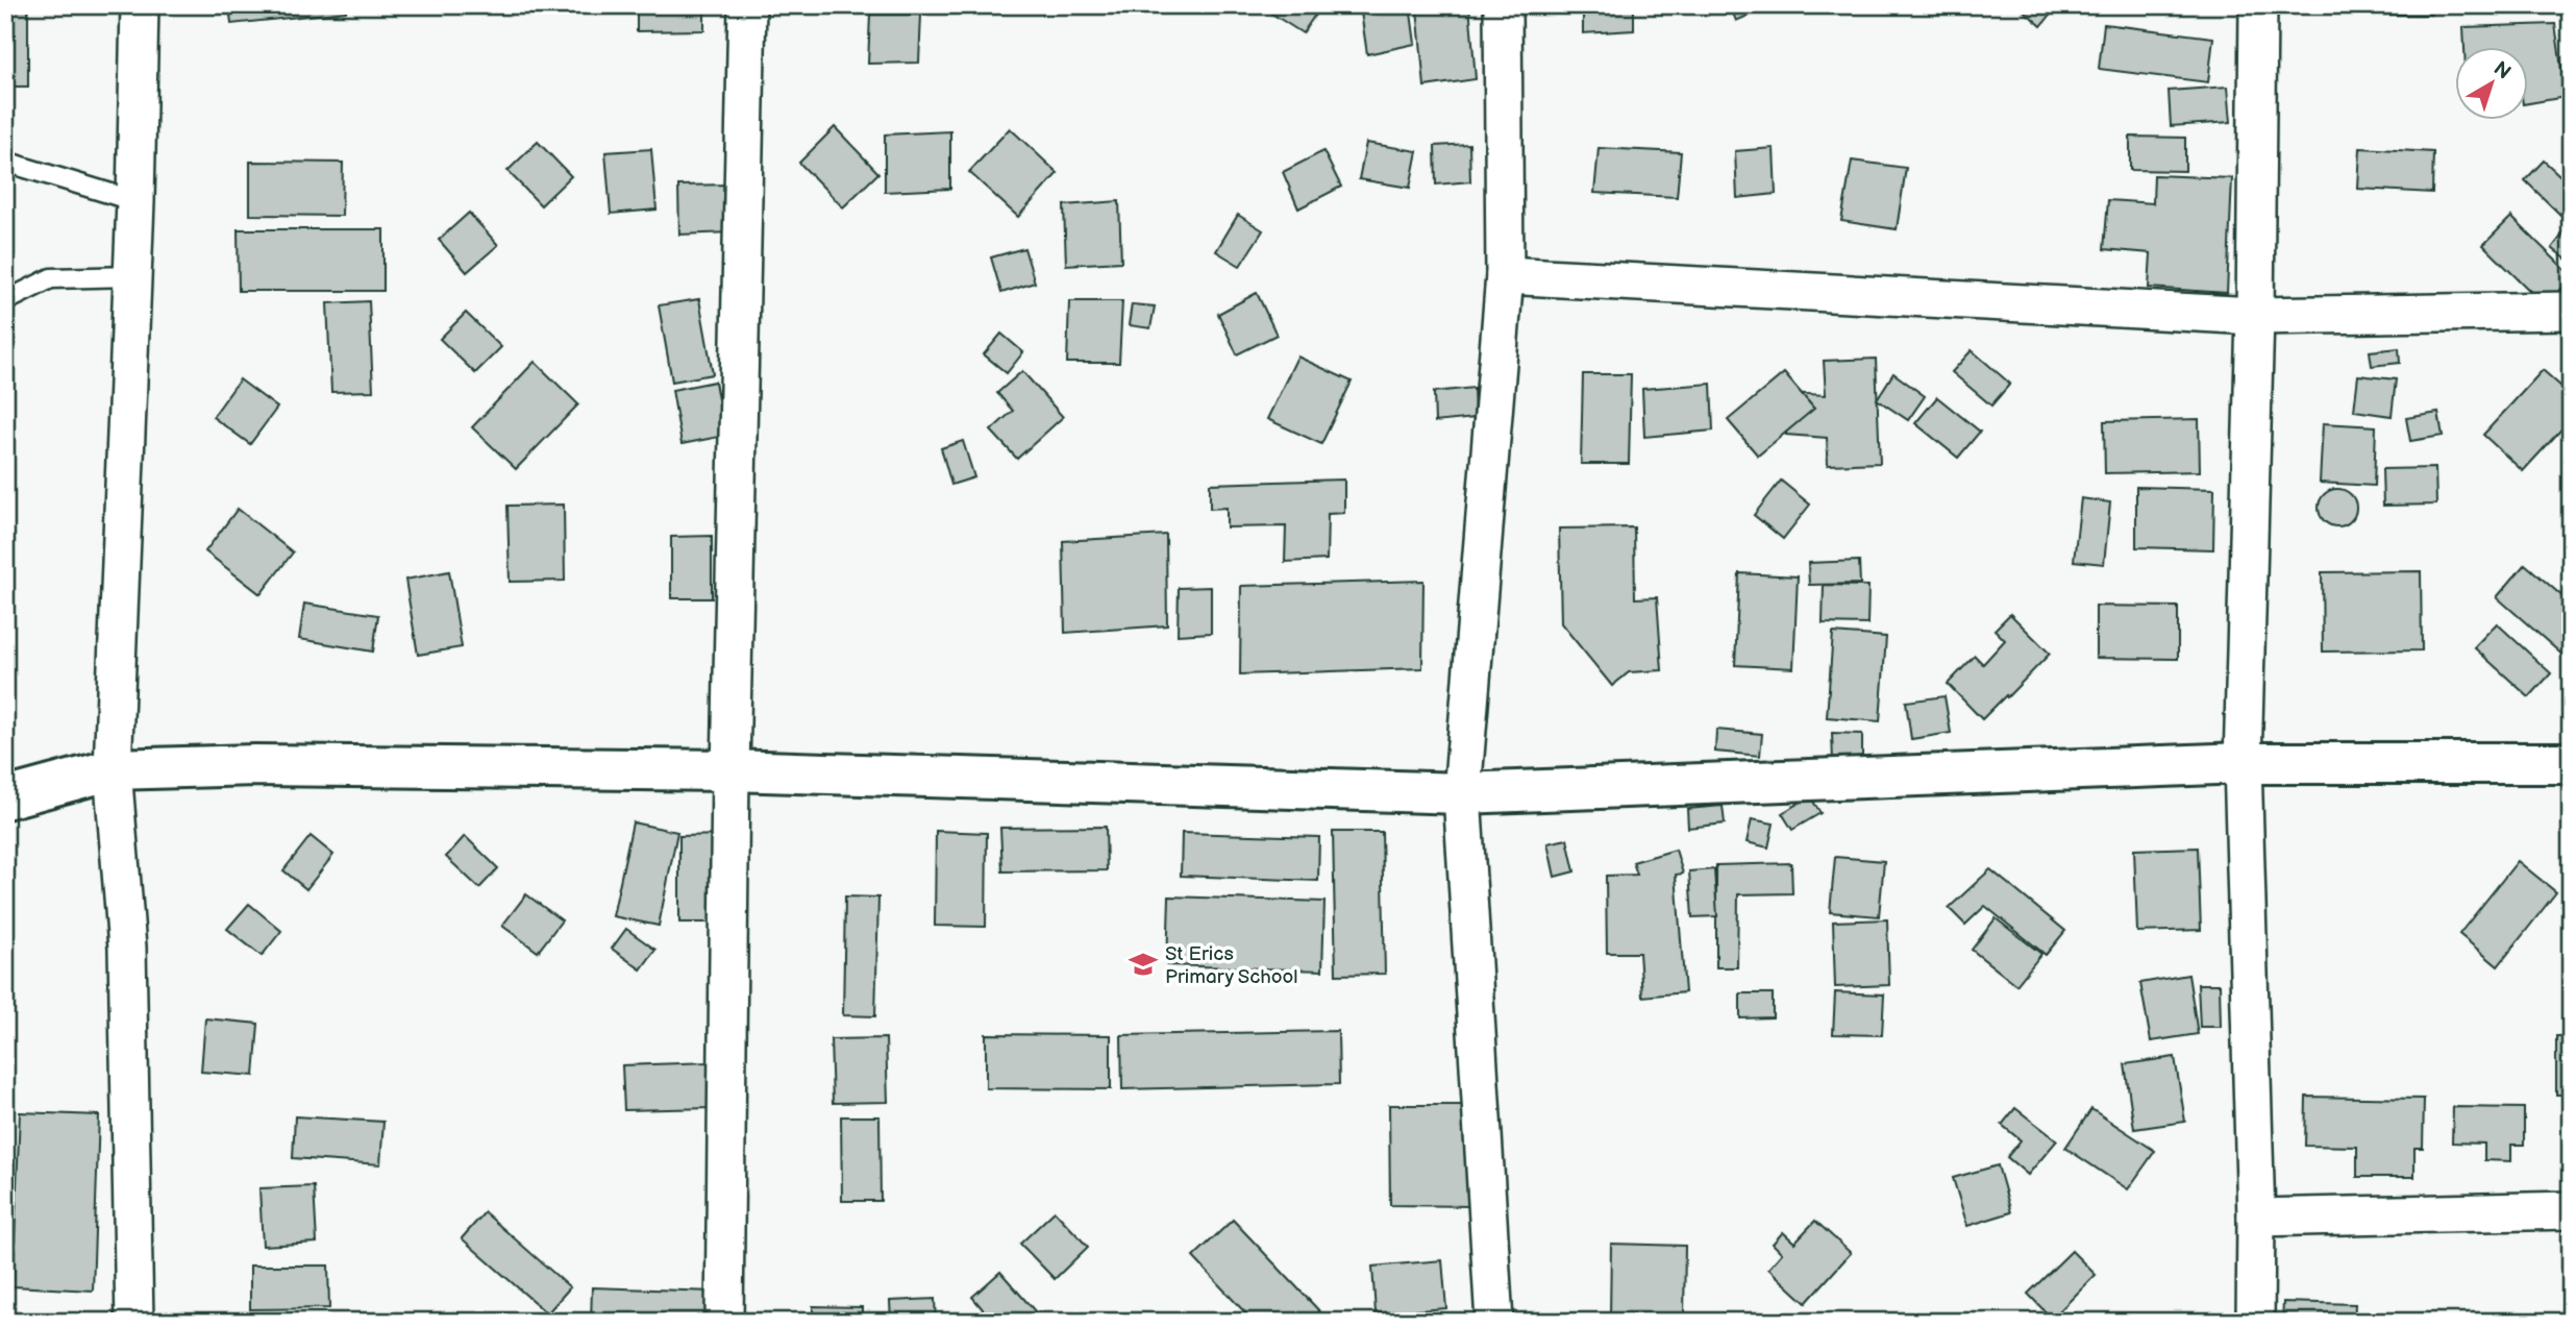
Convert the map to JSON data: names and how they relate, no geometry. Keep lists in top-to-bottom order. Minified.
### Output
{"places":{"school or university":["St Erics Primary School"]},"north":"top right"}
